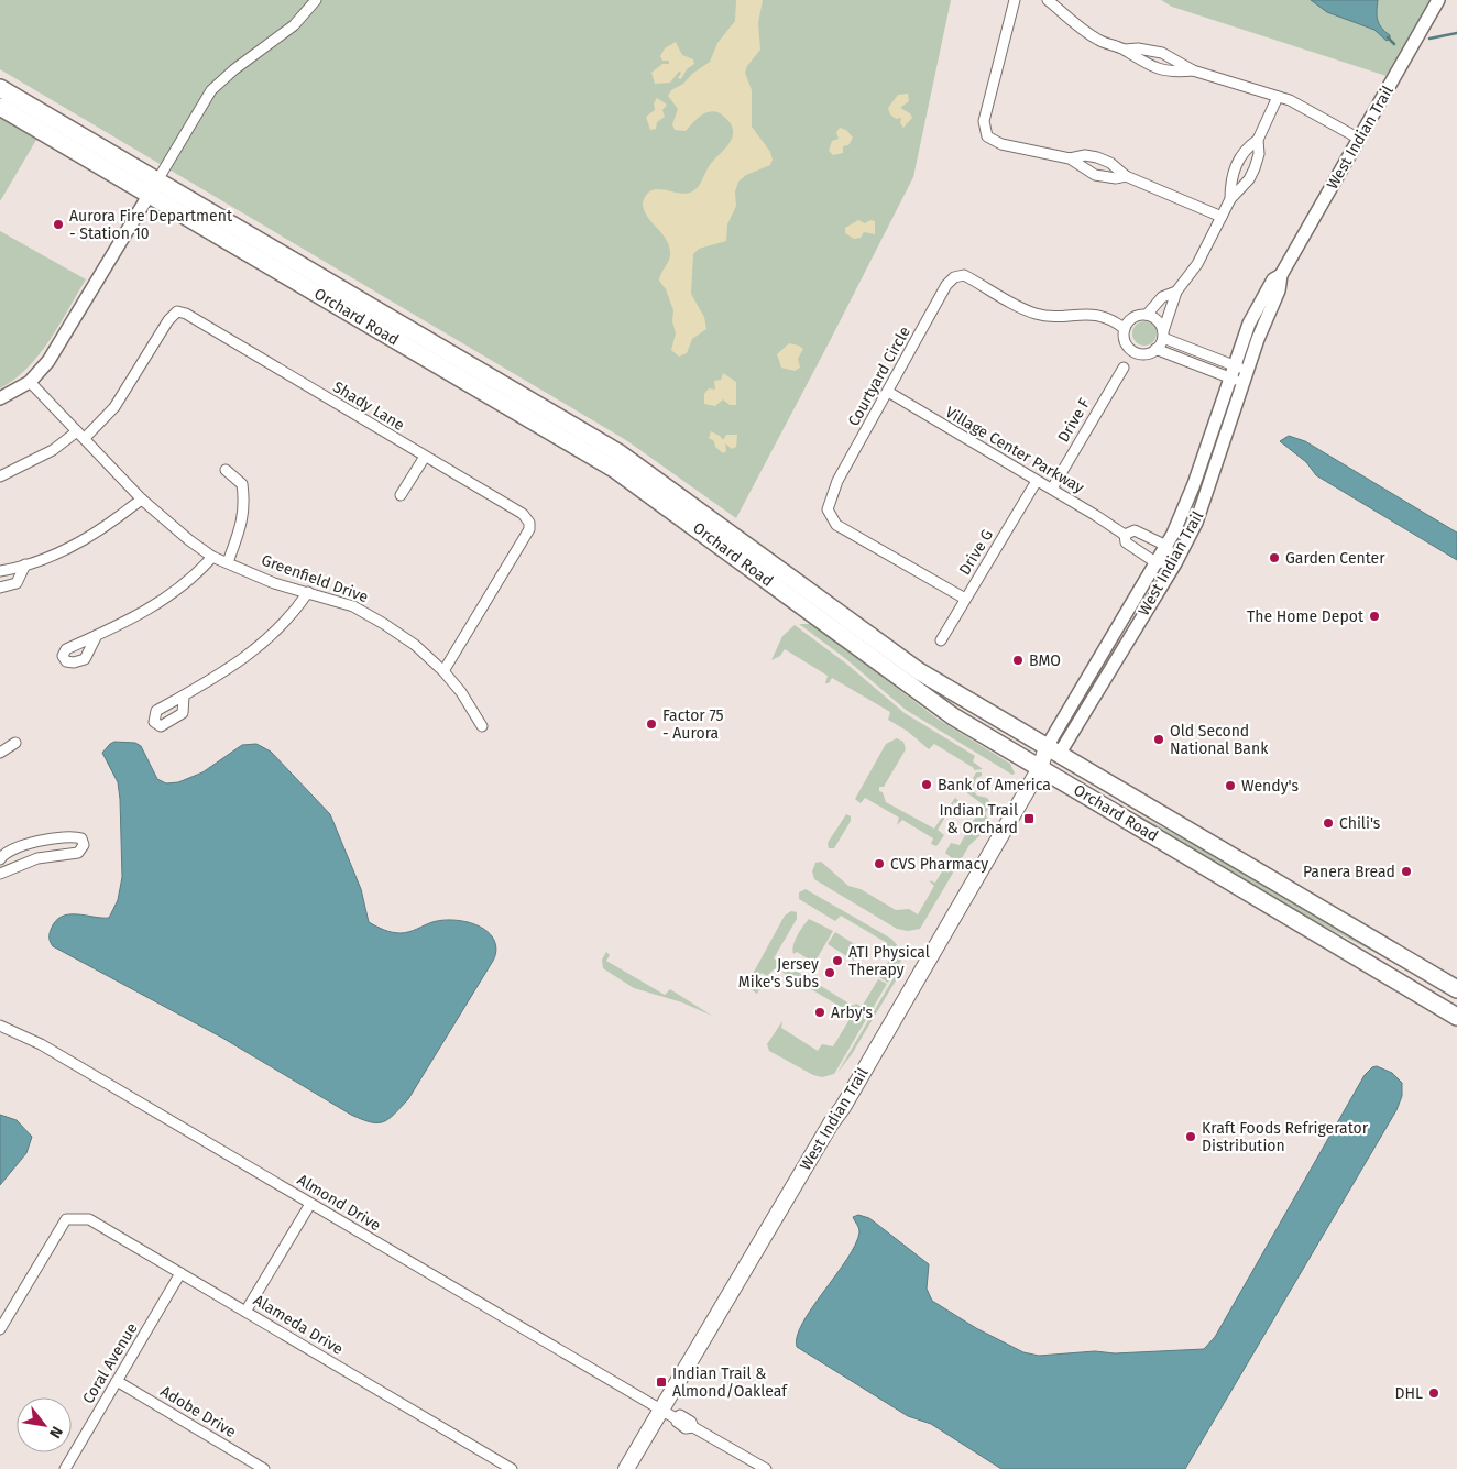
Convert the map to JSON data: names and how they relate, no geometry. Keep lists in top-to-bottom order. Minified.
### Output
{"streets":{"main road":["West Indian Trail","Orchard Road"],"street":["Courtyard Circle","Shady Lane","Drive F","Village Center Parkway","Drive G","Greenfield Drive","Almond Drive","Alameda Drive","Coral Avenue","Adobe Drive"]},"crossings":[["West Indian Trail","Orchard Road"],["West Indian Trail","Village Center Parkway"],["West Indian Trail","Almond Drive"],["Courtyard Circle","Village Center Parkway"],["Courtyard Circle","Drive G"],["Shady Lane","Greenfield Drive"],["Drive F","Village Center Parkway"],["Village Center Parkway","Drive G"],["Alameda Drive","Coral Avenue"],["Coral Avenue","Adobe Drive"]],"places":{"other":["Aurora Fire Department - Station 10","Garden Center","The Home Depot","BMO","Factor 75 - Aurora","Old Second National Bank","Bank of America","Wendy's","Chili's","CVS Pharmacy","Panera Bread","ATI Physical Therapy","Jersey Mike's Subs","Arby's","Kraft Foods Refrigerator Distribution","DHL"],"transit":["Indian Trail & Orchard","Indian Trail & Almond/Oakleaf"]},"north":"bottom right"}
